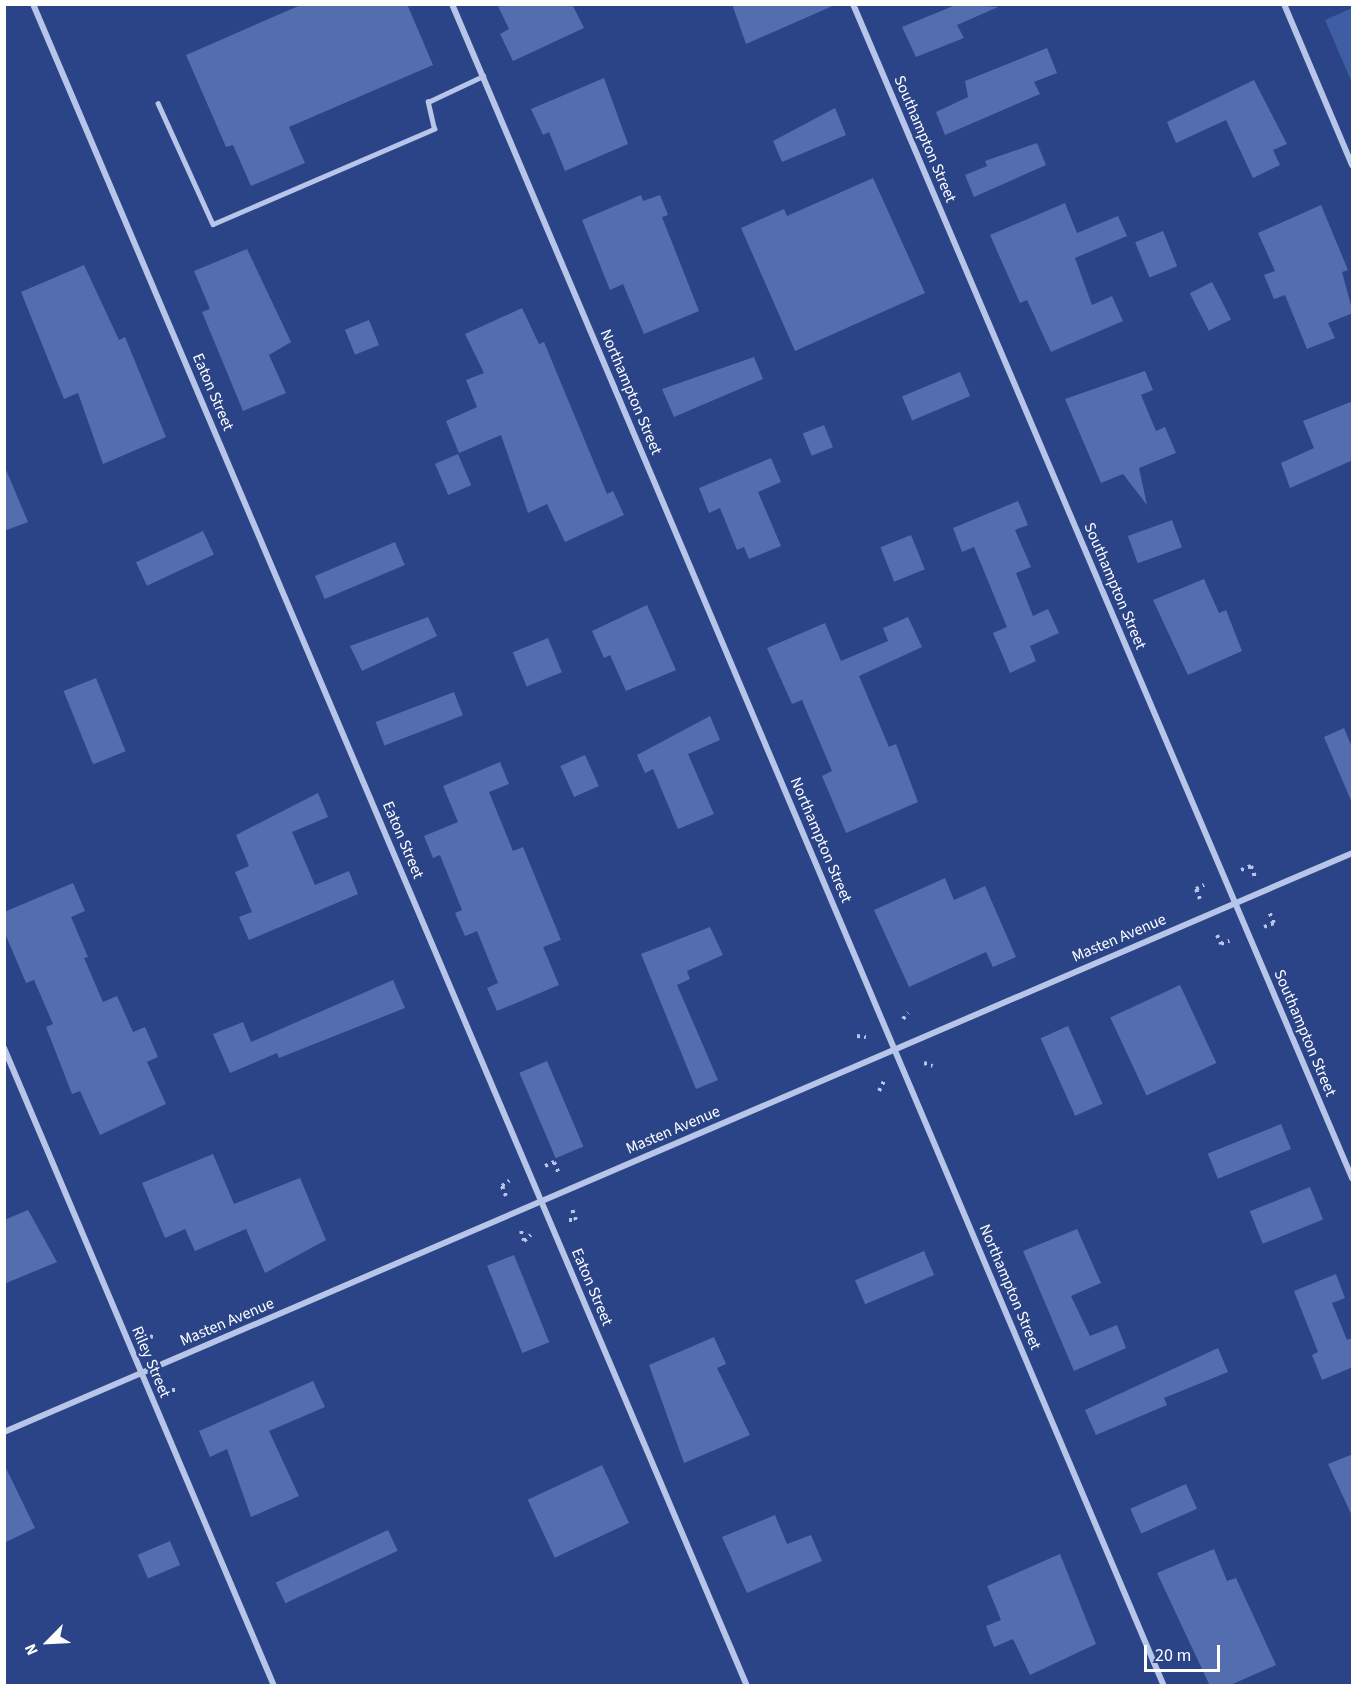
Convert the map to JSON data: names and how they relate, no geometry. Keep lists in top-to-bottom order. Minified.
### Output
{"streets":{"street":["Southampton Street","Eaton Street","Northampton Street","Masten Avenue","Riley Street"]},"crossings":[["Southampton Street","Masten Avenue"],["Eaton Street","Masten Avenue"],["Northampton Street","Masten Avenue"],["Masten Avenue","Riley Street"]],"scale_bar":"20 m","north":"bottom left"}
